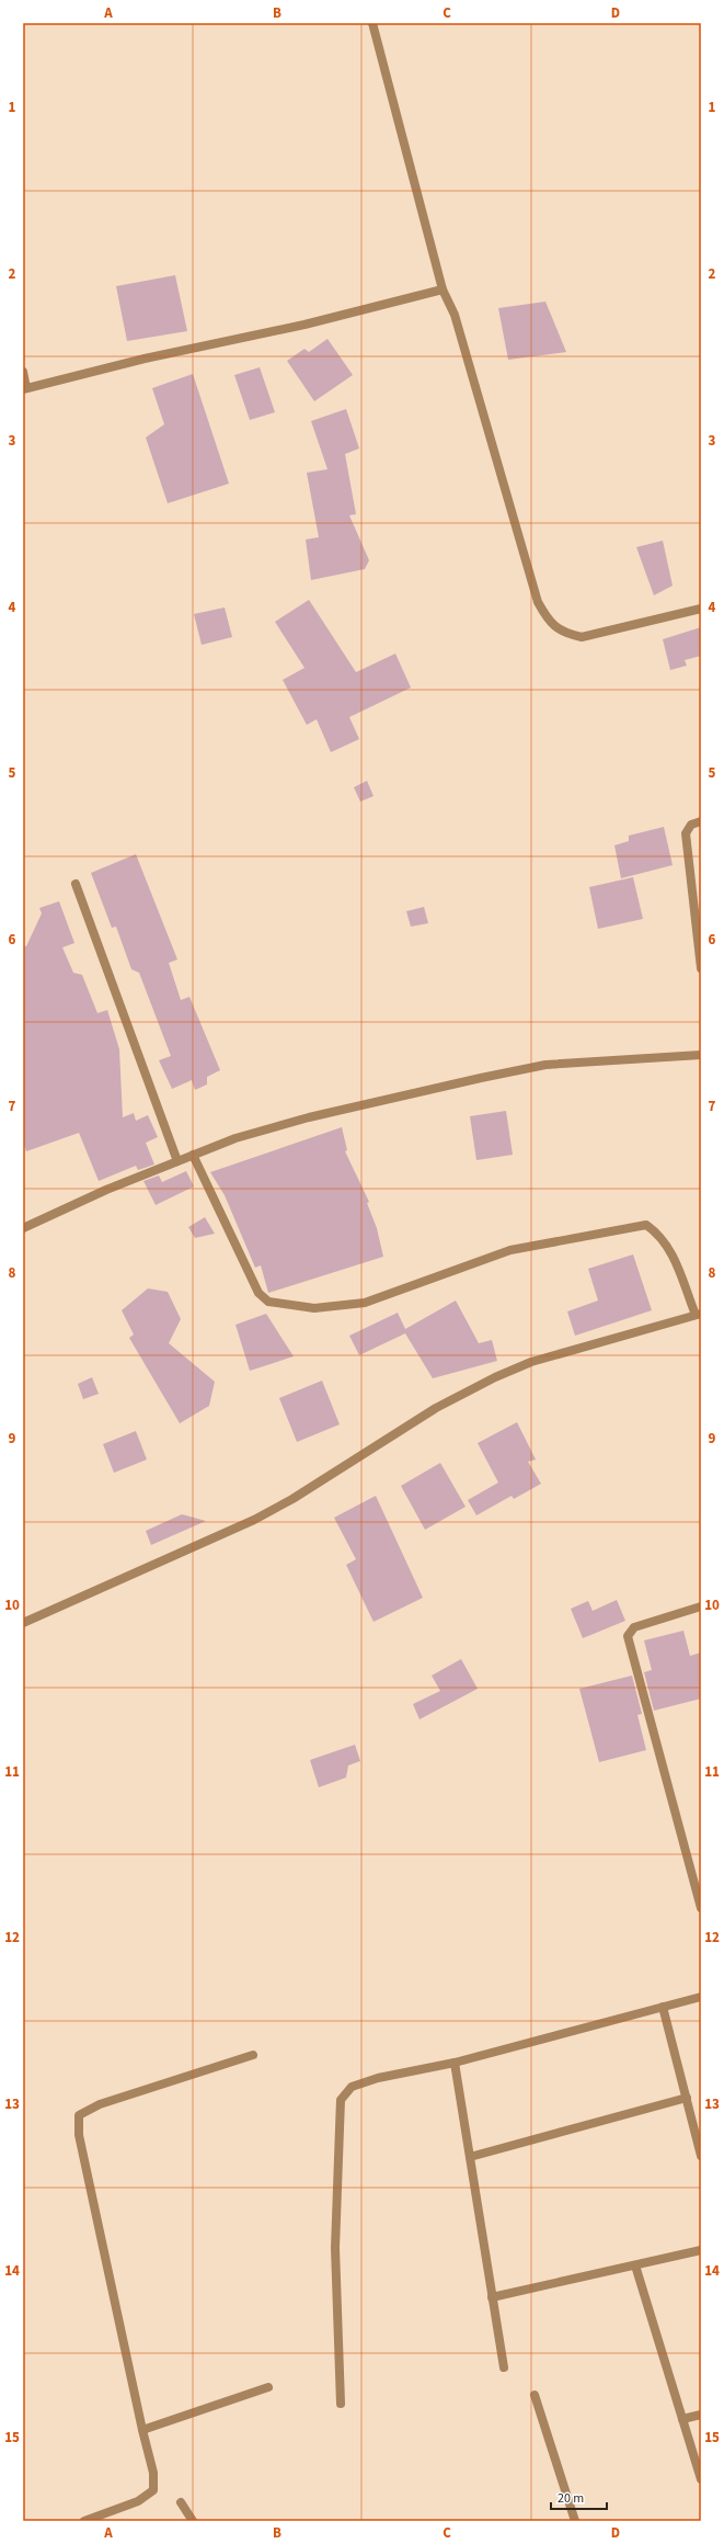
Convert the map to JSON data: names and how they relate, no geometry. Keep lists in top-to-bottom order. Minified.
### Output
{"scale_bar":"20 m","grid":{"columns":["A","B","C","D"],"rows":["1","2","3","4","5","6","7","8","9","10","11","12","13","14","15"]}}
